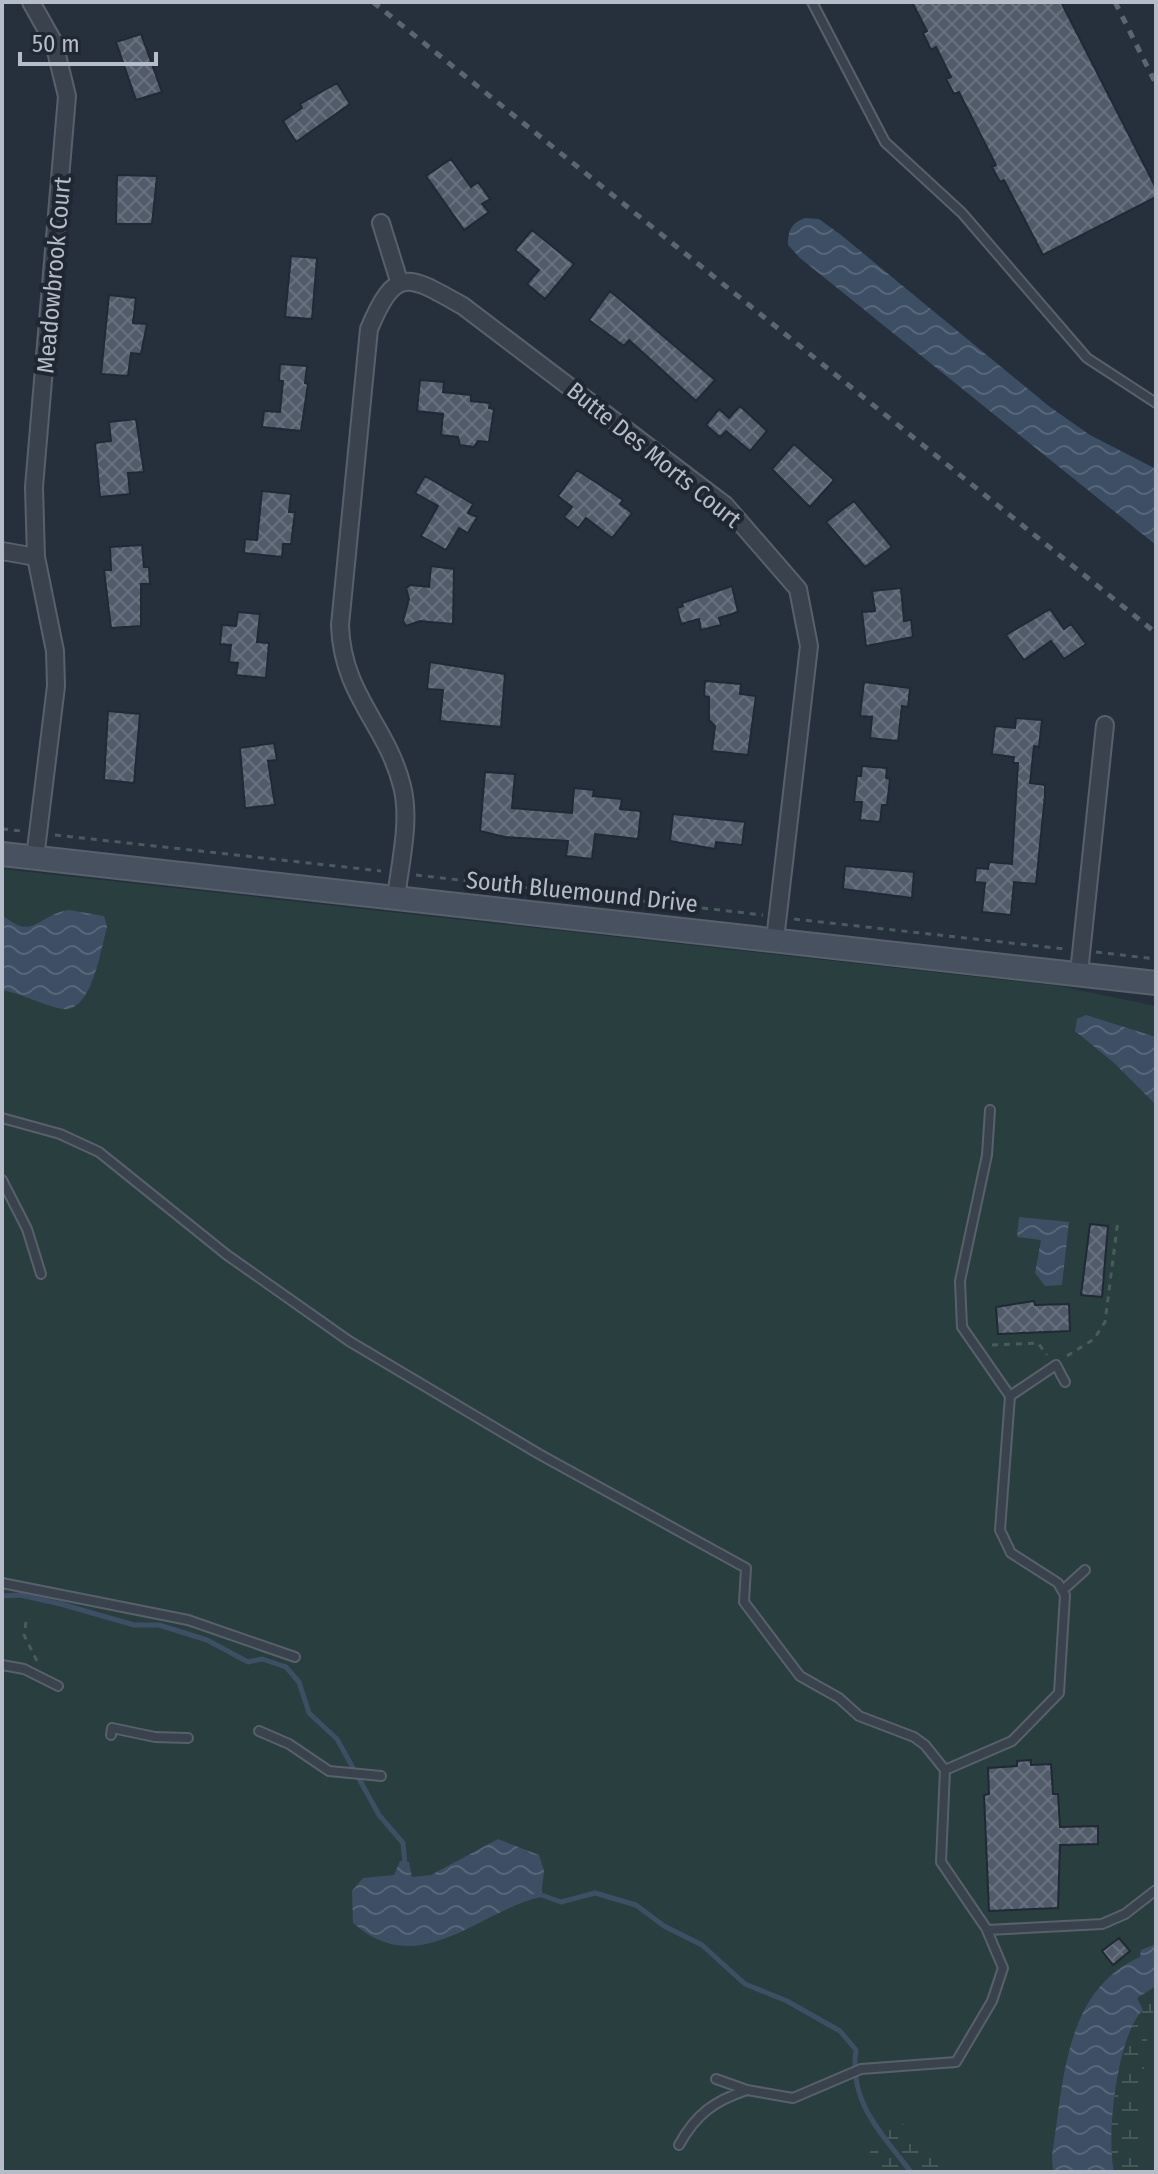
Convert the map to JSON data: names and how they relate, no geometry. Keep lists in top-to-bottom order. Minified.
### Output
{"streets":{"main road":["South Bluemound Drive"],"street":["Meadowbrook Court","Butte Des Morts Court"]},"crossings":[["Meadowbrook Court","South Bluemound Drive"],["Butte Des Morts Court","South Bluemound Drive"]],"scale_bar":"50 m"}
